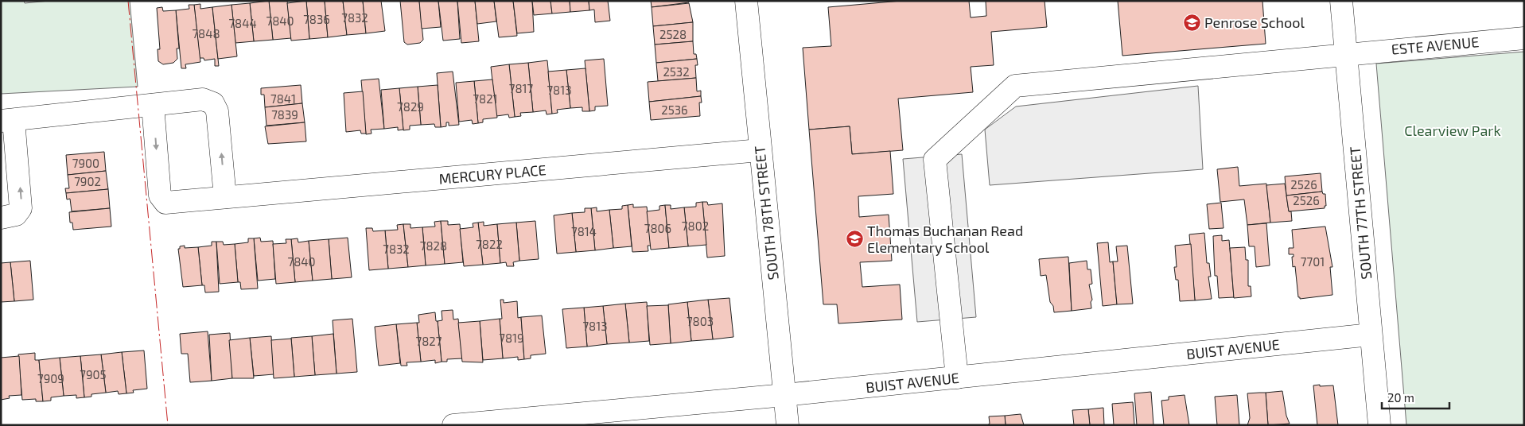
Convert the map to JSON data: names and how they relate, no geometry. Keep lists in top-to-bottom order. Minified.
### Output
{"streets":{"street":["ESTE AVENUE","MERCURY PLACE","SOUTH 78TH STREET","SOUTH 77TH STREET","BUIST AVENUE"]},"crossings":[["ESTE AVENUE","SOUTH 77TH STREET"],["ESTE AVENUE","BUIST AVENUE"],["MERCURY PLACE","SOUTH 78TH STREET"],["SOUTH 78TH STREET","BUIST AVENUE"],["SOUTH 77TH STREET","BUIST AVENUE"]],"parks":["Clearview Park"],"places":{"school or university":["Penrose School","Thomas Buchanan Read Elementary School"]},"house_numbers":["7832","7836","7840","7844","7848","2528","2532","7817","7813","7841","7821","7829","2536","7839","7900","7902","2526","2526","7802","7806","7814","7822","7828","7832","7840","7701","7803","7813","7819","7827","7905","7909"],"scale_bar":"20 m"}
